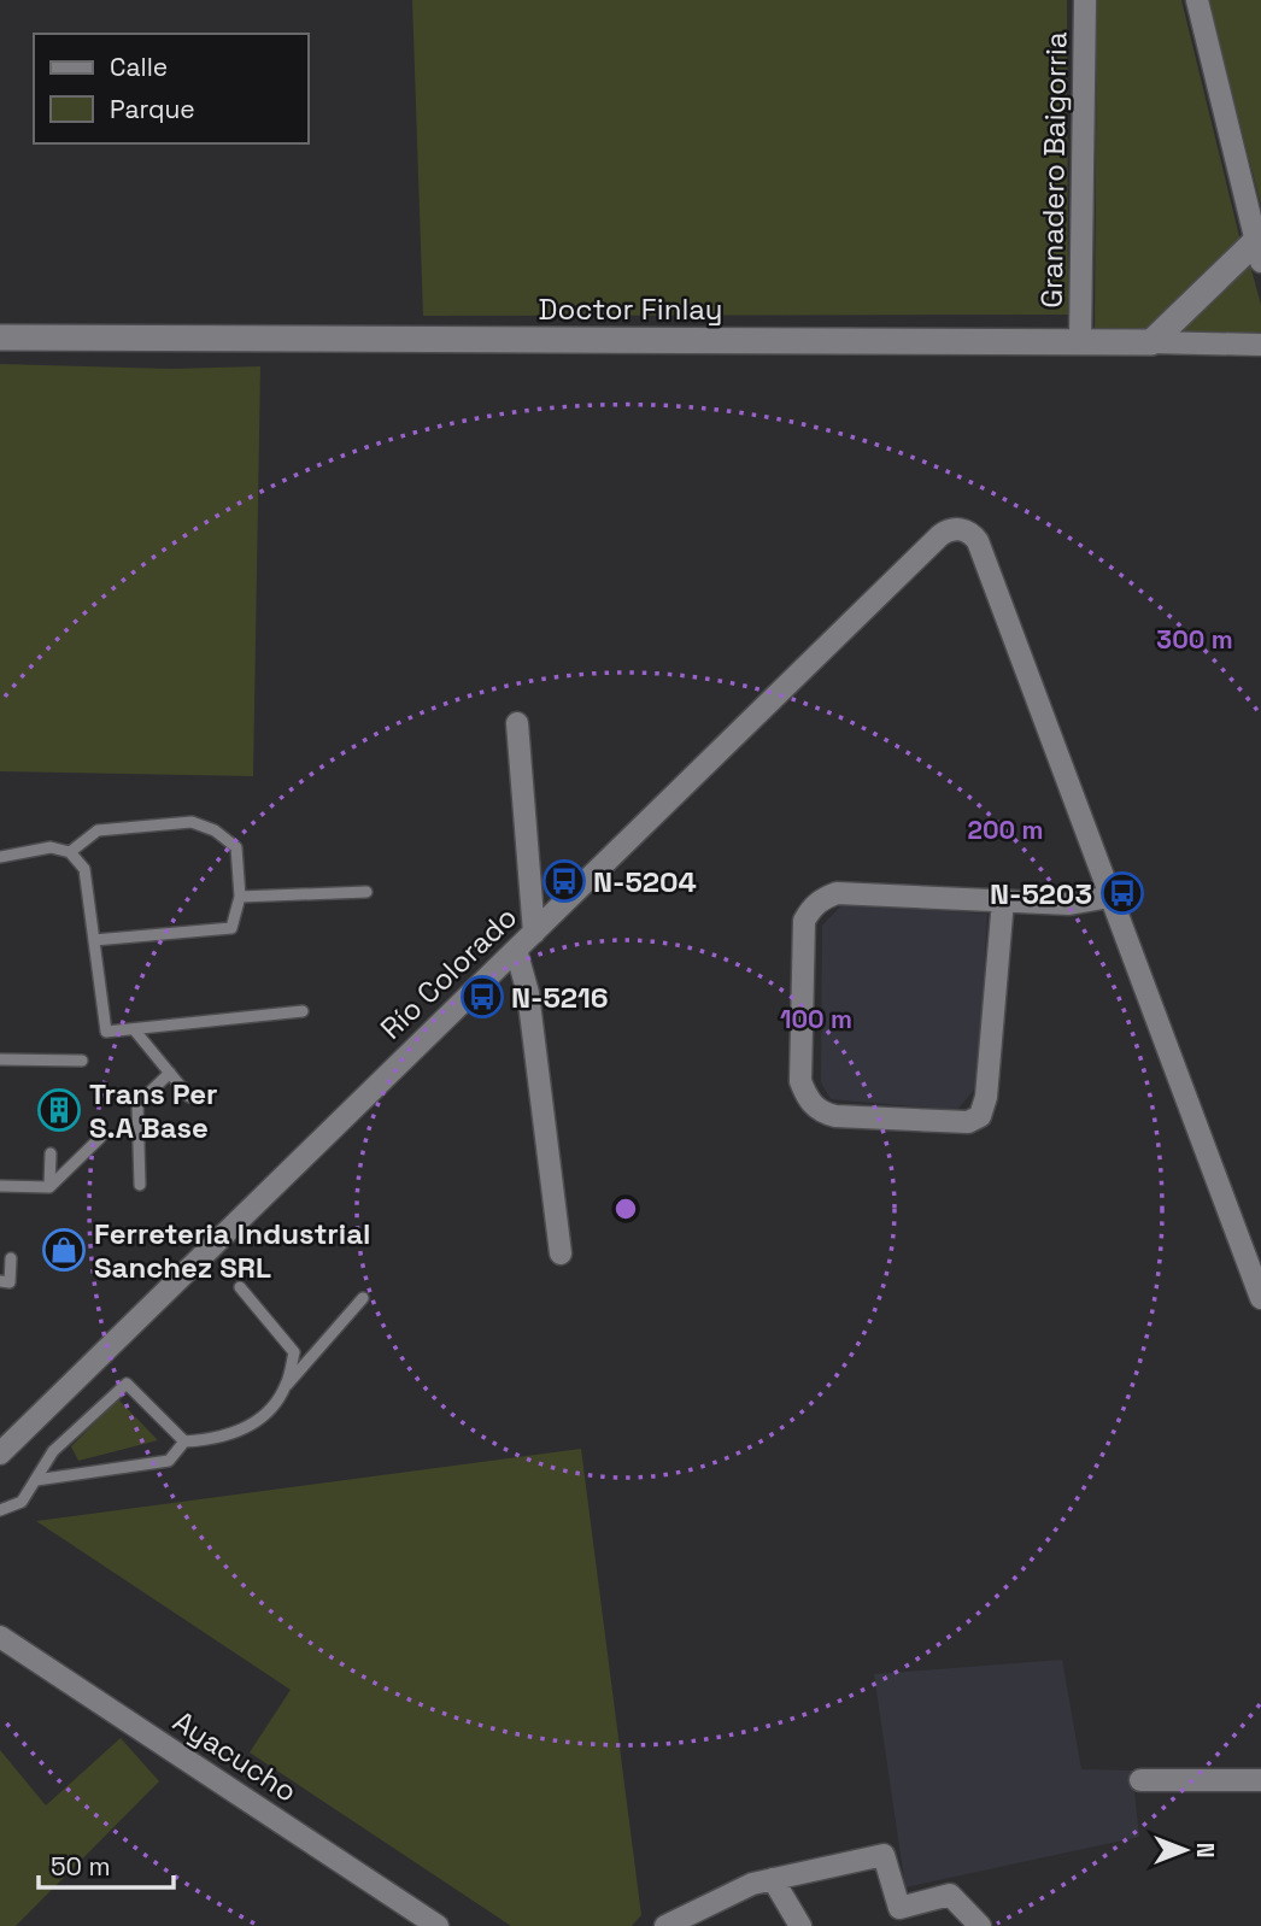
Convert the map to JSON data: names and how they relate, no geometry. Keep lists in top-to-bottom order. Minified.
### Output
{"streets":{"street":["Granadero Baigorria","Doctor Finlay","Río Colorado","Ayacucho"]},"crossings":[["Granadero Baigorria","Doctor Finlay"]],"places":{"bus stop":["N-5204","N-5203","N-5216"],"building":["Trans Per S.A Base"],"shop":["Ferreteria Industrial Sanchez SRL"]},"legend":["Calle","Parque"],"scale_bar":"50 m","north":"right","rings":["300 m","200 m","100 m"]}
